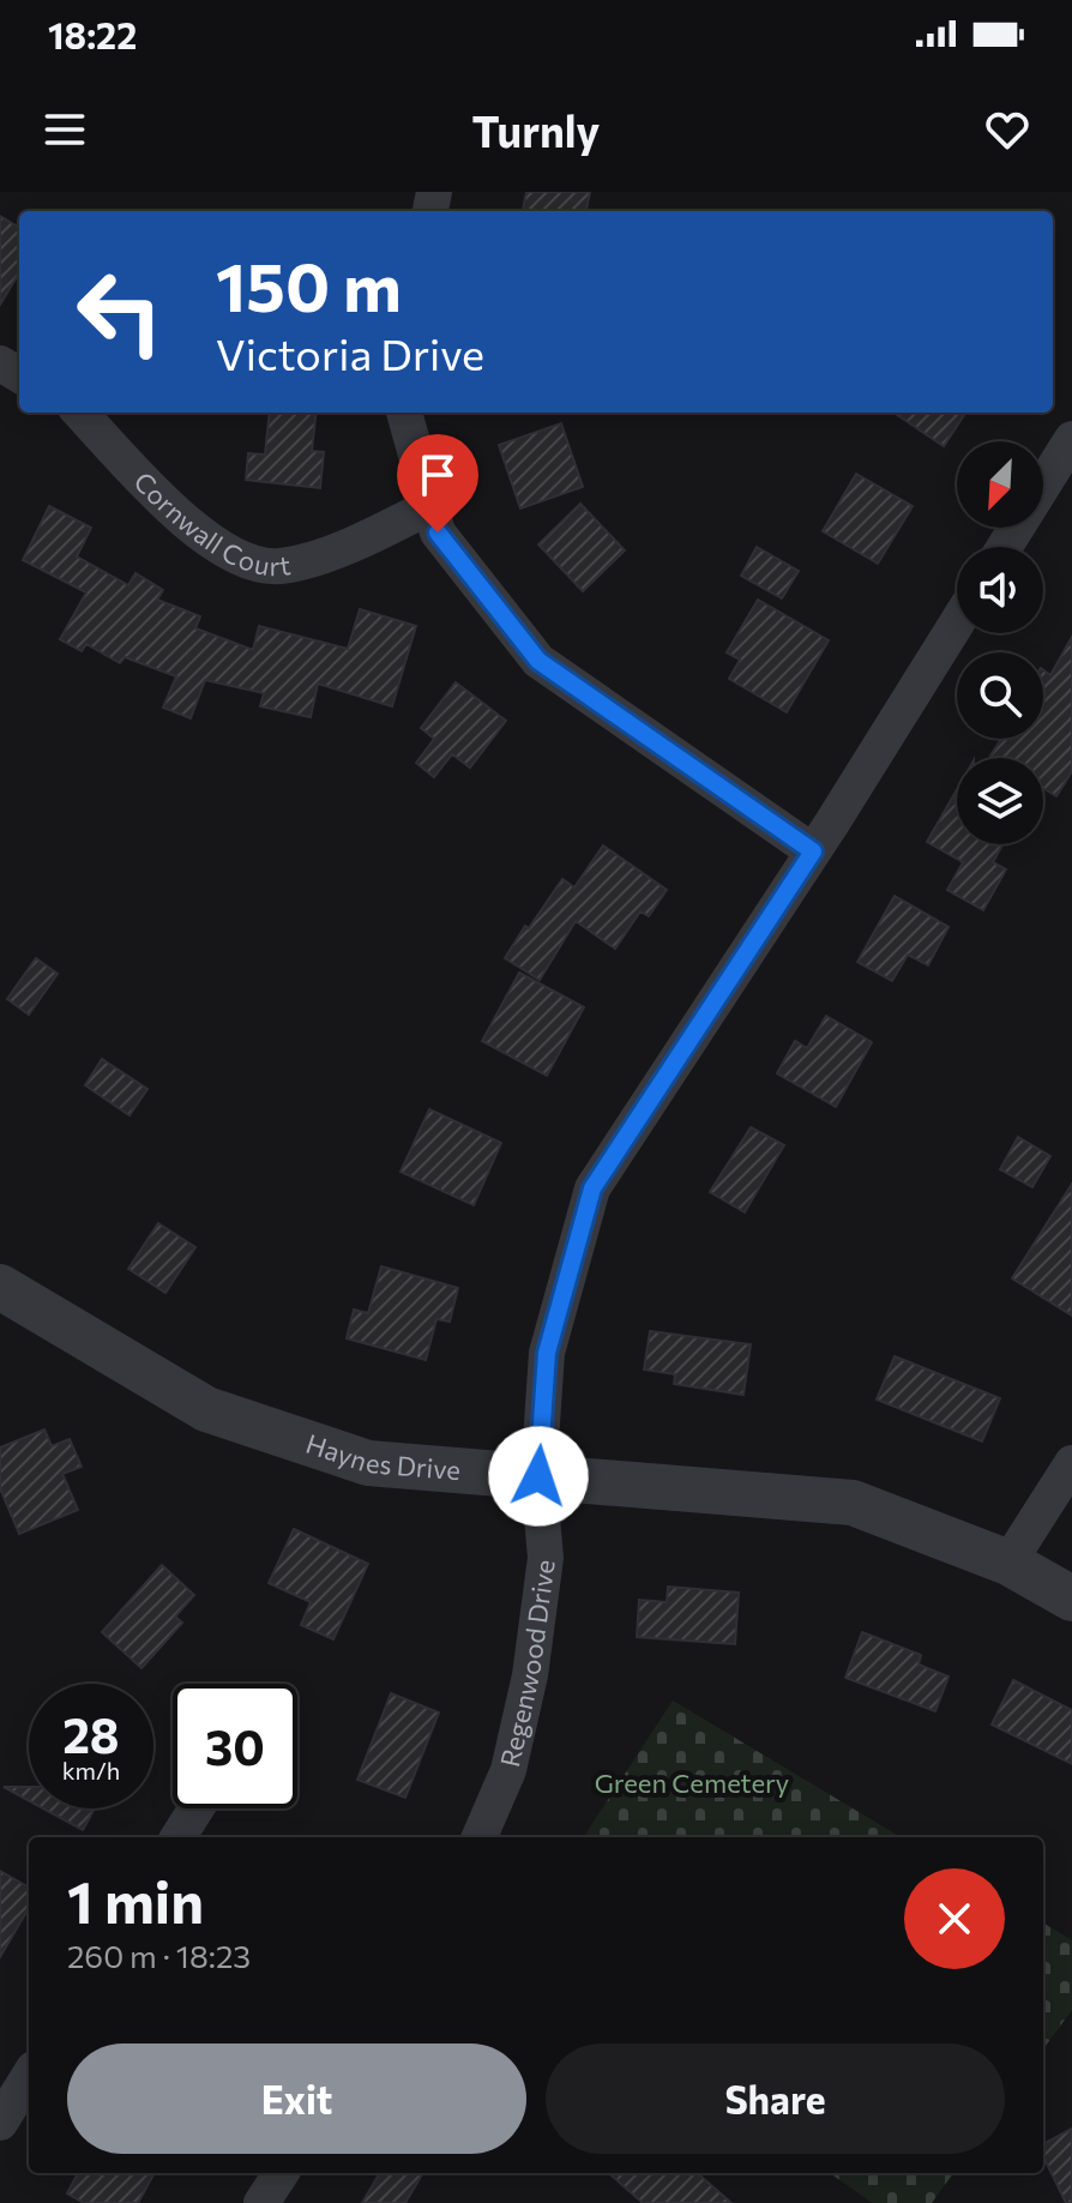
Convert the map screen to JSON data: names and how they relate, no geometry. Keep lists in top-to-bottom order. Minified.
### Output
{"streets":{"street":["Cornwall Court","Haynes Drive","Regenwood Drive"]},"crossings":[["Haynes Drive","Regenwood Drive"]],"parks":["Green Cemetery"],"north":"bottom left","page":{"status":"18:22","header":"Turnly","turn":["150 m","Victoria Drive"],"speed":"28 km/h","limit":"30","heading":["1 min","260 m · 18:23"],"buttons":["Exit","Share"]}}
